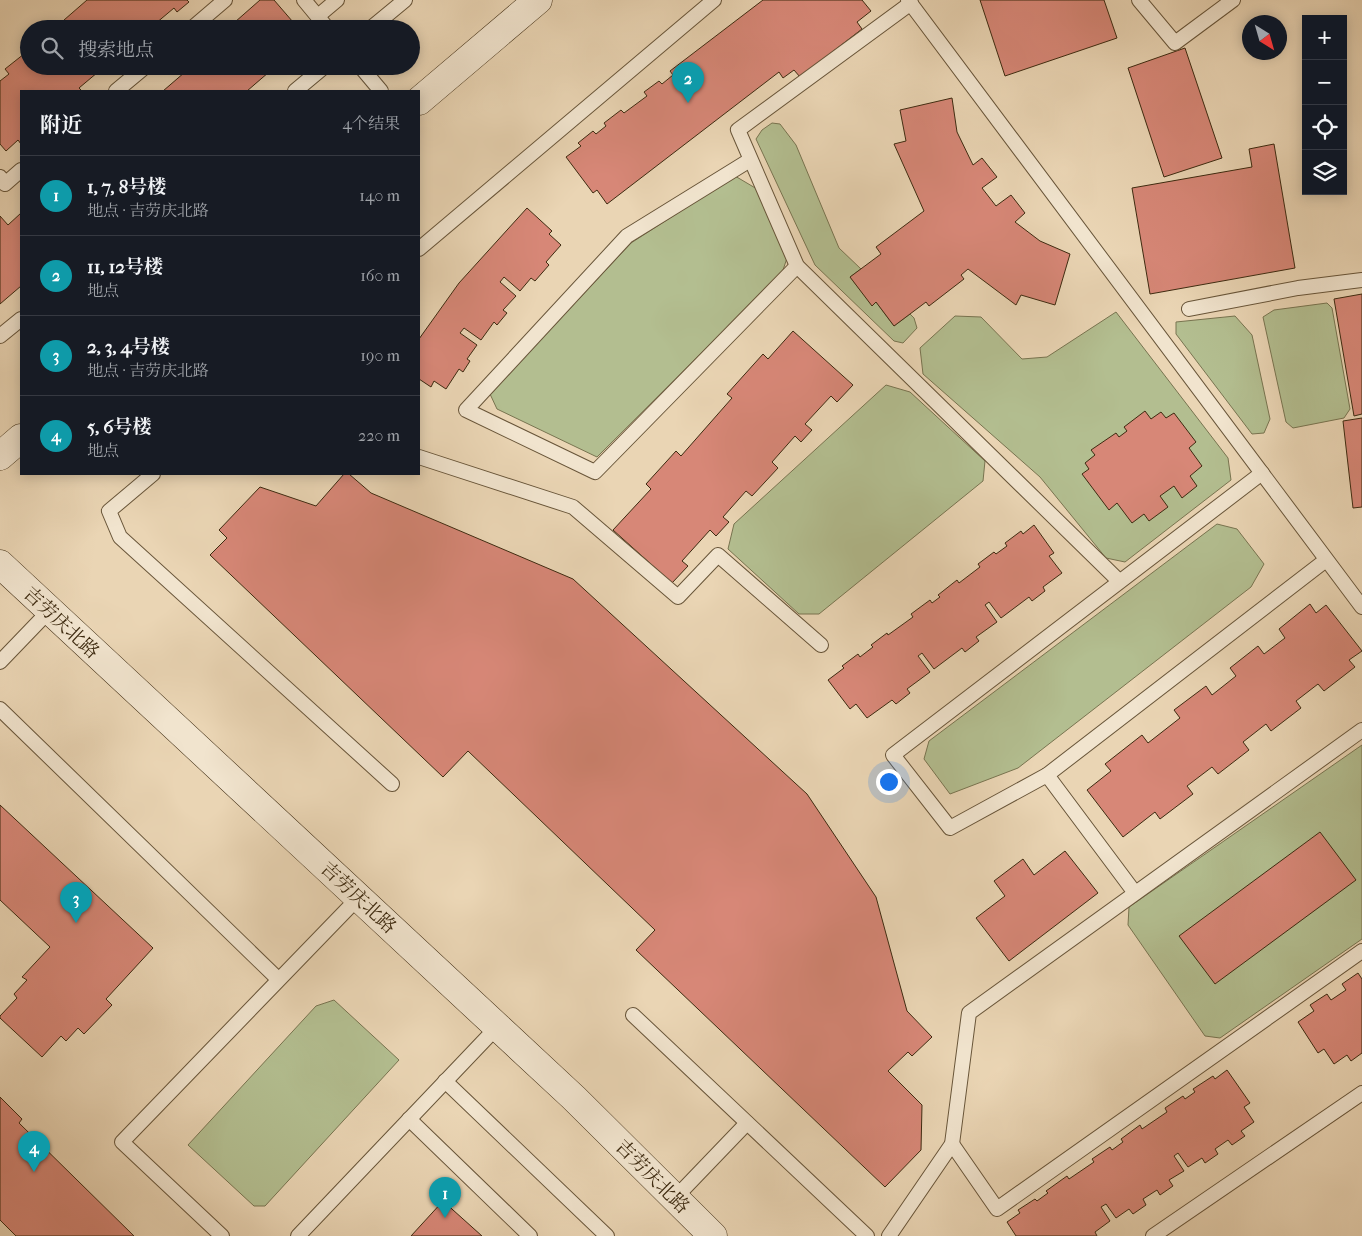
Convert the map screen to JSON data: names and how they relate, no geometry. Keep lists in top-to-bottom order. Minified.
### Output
{"streets":{"main road":["吉劳庆北路"]},"north":"bottom right","page":{"map_buttons":["+","−"],"search":"搜索地点","pins":["2","3","4","1"],"heading":["附近","4个结果"],"list":[{"mark":"1","name":"1, 7, 8号楼","note":"地点 · 吉劳庆北路","value":"140 m"},{"mark":"2","name":"11, 12号楼","note":"地点","value":"160 m"},{"mark":"3","name":"2, 3, 4号楼","note":"地点 · 吉劳庆北路","value":"190 m"},{"mark":"4","name":"5, 6号楼","note":"地点","value":"220 m"}]}}
